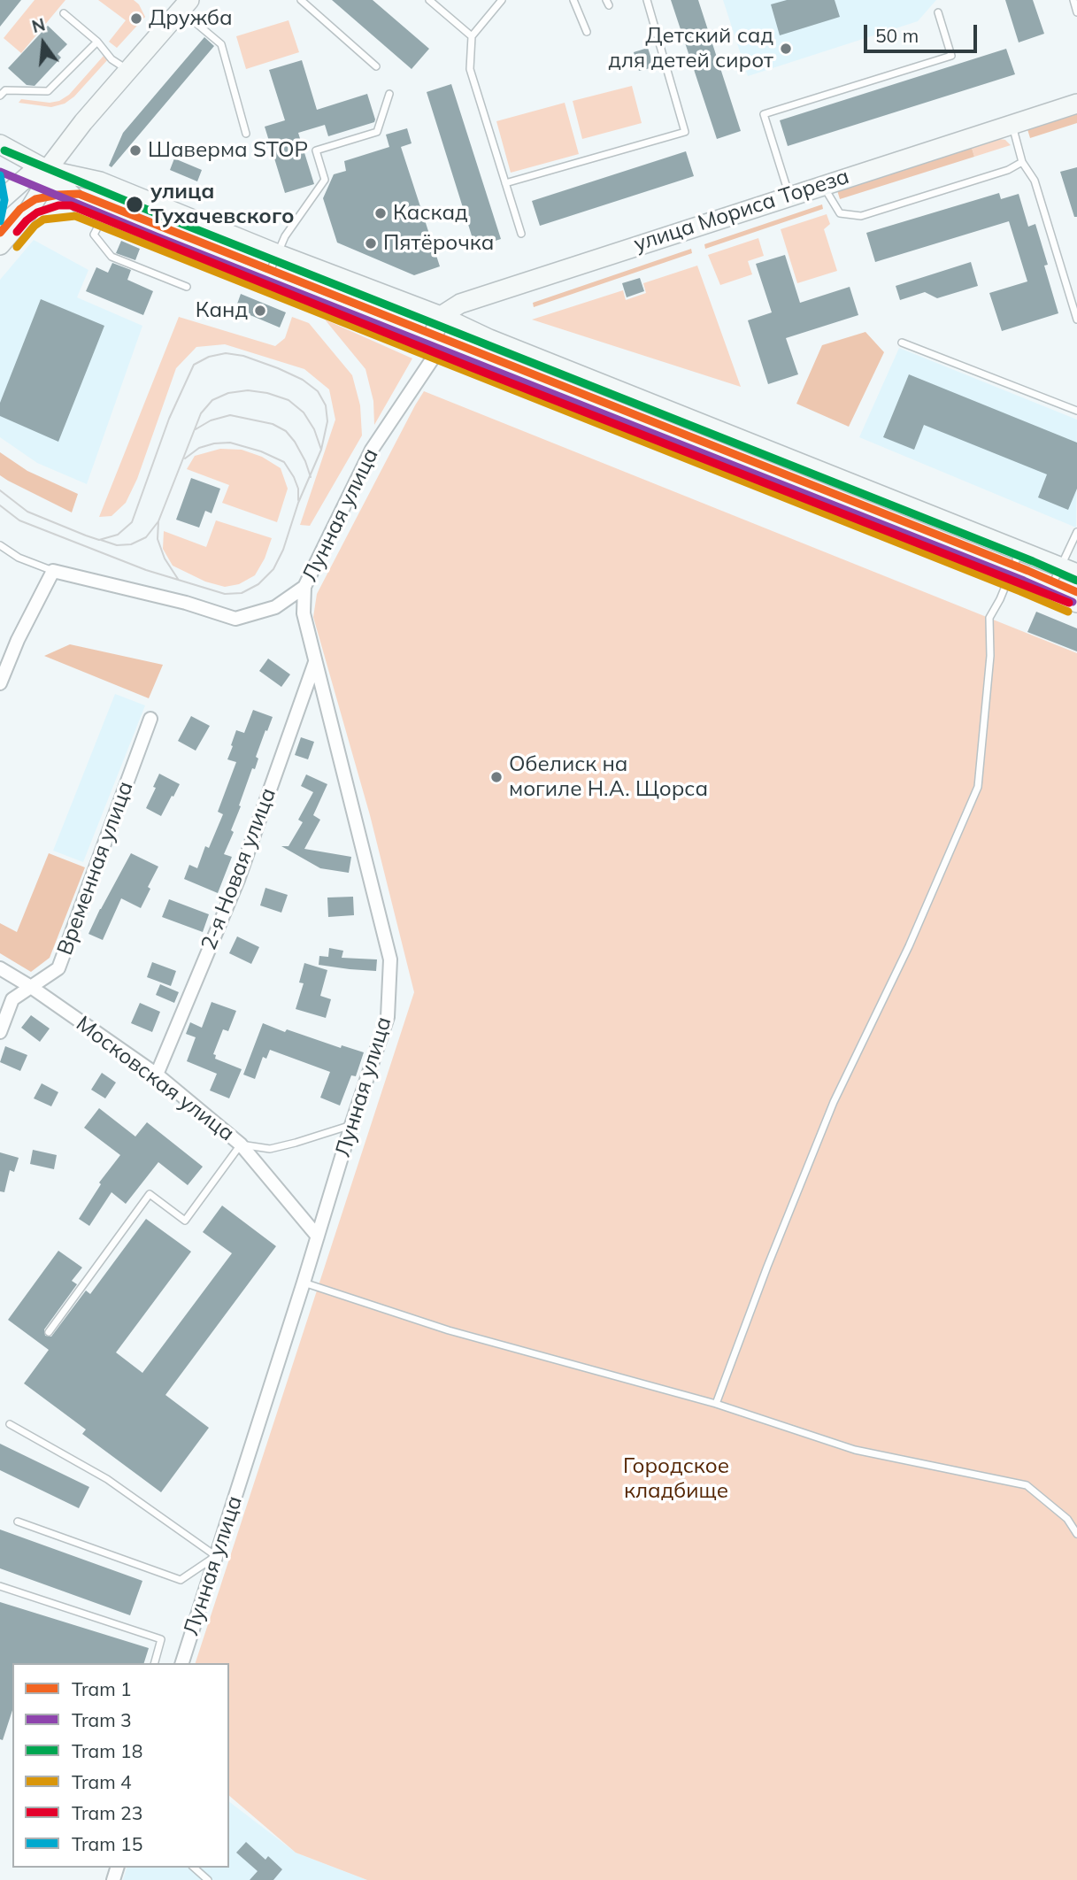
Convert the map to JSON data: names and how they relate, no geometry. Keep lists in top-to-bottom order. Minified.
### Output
{"streets":{"street":["улица Мориса Тореза","Лунная улица","Временная улица","2-я Новая улица","Московская улица"]},"crossings":[["Лунная улица","2-я Новая улица"],["Лунная улица","Московская улица"],["Временная улица","Московская улица"],["2-я Новая улица","Московская улица"]],"parks":["Городское кладбище"],"places":["Дружба","Детский сад для детей сирот","Шаверма STOP","улица Тухачевского","Каскад","Пятёрочка","Канд","Обелиск на могиле Н.А. Щорса"],"lines":["tram line 18","tram line 3","tram line 15","tram line 1","tram line 23","tram line 4"],"legend":["Tram 1","Tram 3","Tram 18","Tram 4","Tram 23","Tram 15"],"scale_bar":"50 m","north":"top"}
